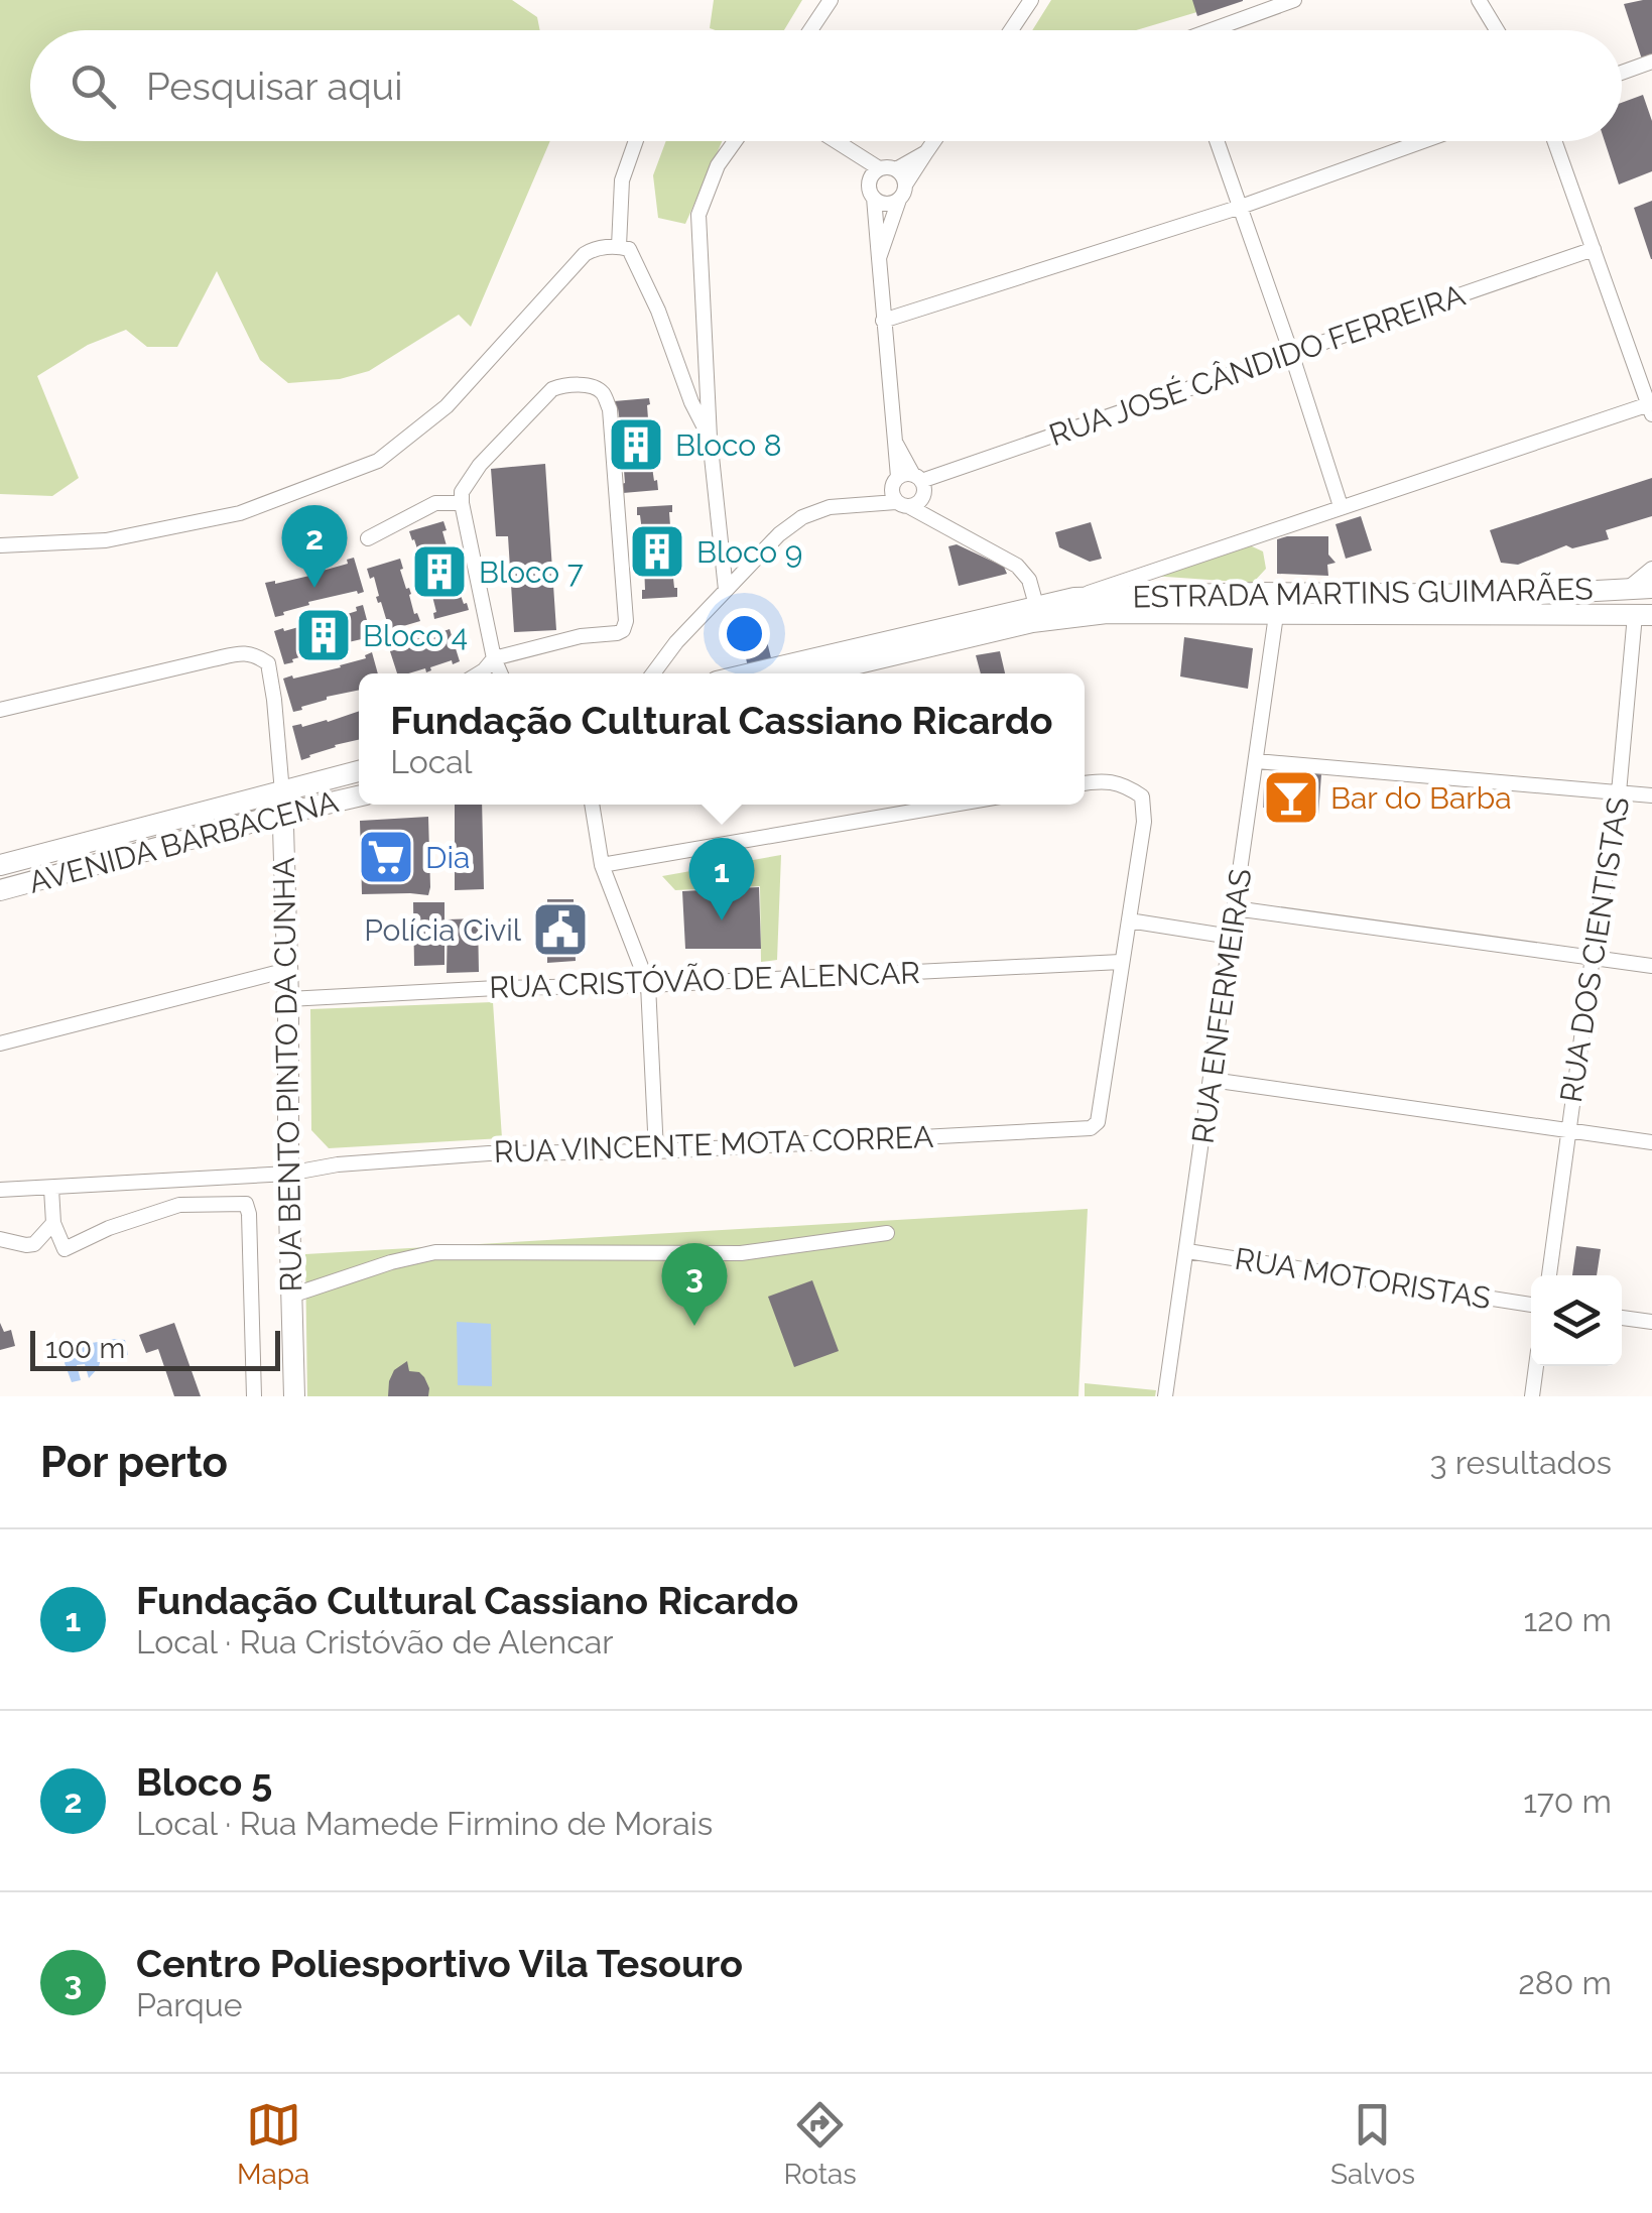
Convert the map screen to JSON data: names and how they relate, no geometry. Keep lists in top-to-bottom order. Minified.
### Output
{"streets":{"main road":["ESTRADA MARTINS GUIMARÃES","AVENIDA BARBACENA","RUA BENTO PINTO DA CUNHA"],"street":["RUA JOSÉ CÂNDIDO FERREIRA","RUA DOS CIENTISTAS","RUA CRISTÓVÃO DE ALENCAR","RUA ENFERMEIRAS","RUA VINCENTE MOTA CORREA","RUA MOTORISTAS"]},"crossings":[["ESTRADA MARTINS GUIMARÃES","RUA DOS CIENTISTAS"],["ESTRADA MARTINS GUIMARÃES","RUA ENFERMEIRAS"],["AVENIDA BARBACENA","RUA BENTO PINTO DA CUNHA"],["RUA CRISTÓVÃO DE ALENCAR","RUA BENTO PINTO DA CUNHA"],["RUA CRISTÓVÃO DE ALENCAR","RUA VINCENTE MOTA CORREA"],["RUA ENFERMEIRAS","RUA MOTORISTAS"],["RUA BENTO PINTO DA CUNHA","RUA VINCENTE MOTA CORREA"]],"places":{"building":["Bloco 8","Bloco 9","Bloco 7","Bloco 4"],"bar":["Bar do Barba"],"supermarket":["Dia"],"public building":["Polícia Civil"]},"scale_bar":"100 m","page":{"search":"Pesquisar aqui","pins":["2","1","3"],"popup":["Fundação Cultural Cassiano Ricardo","Local"],"scale":"100 m","heading":["Por perto","3 resultados"],"list":[{"mark":"1","name":"Fundação Cultural Cassiano Ricardo","note":"Local · Rua Cristóvão de Alencar","value":"120 m"},{"mark":"2","name":"Bloco 5","note":"Local · Rua Mamede Firmino de Morais","value":"170 m"},{"mark":"3","name":"Centro Poliesportivo Vila Tesouro","note":"Parque","value":"280 m"}],"nav":["Mapa","Rotas","Salvos"]}}
